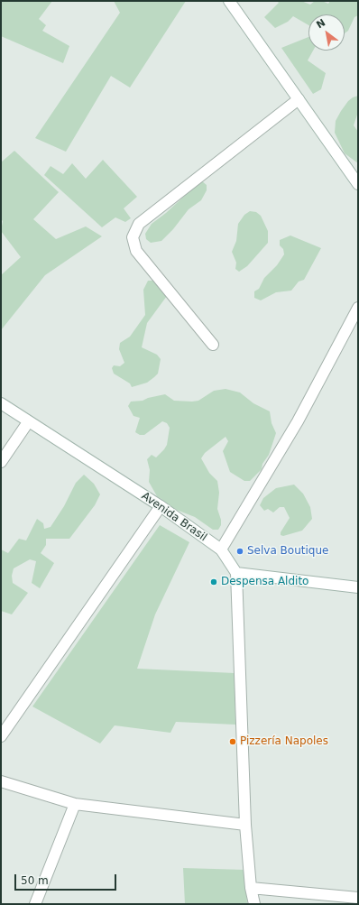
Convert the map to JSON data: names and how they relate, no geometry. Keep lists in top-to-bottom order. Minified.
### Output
{"streets":{"street":["Avenida Brasil"]},"places":["Selva Boutique","Despensa Aldito","Pizzería Napoles"],"scale_bar":"50 m","north":"top left"}
